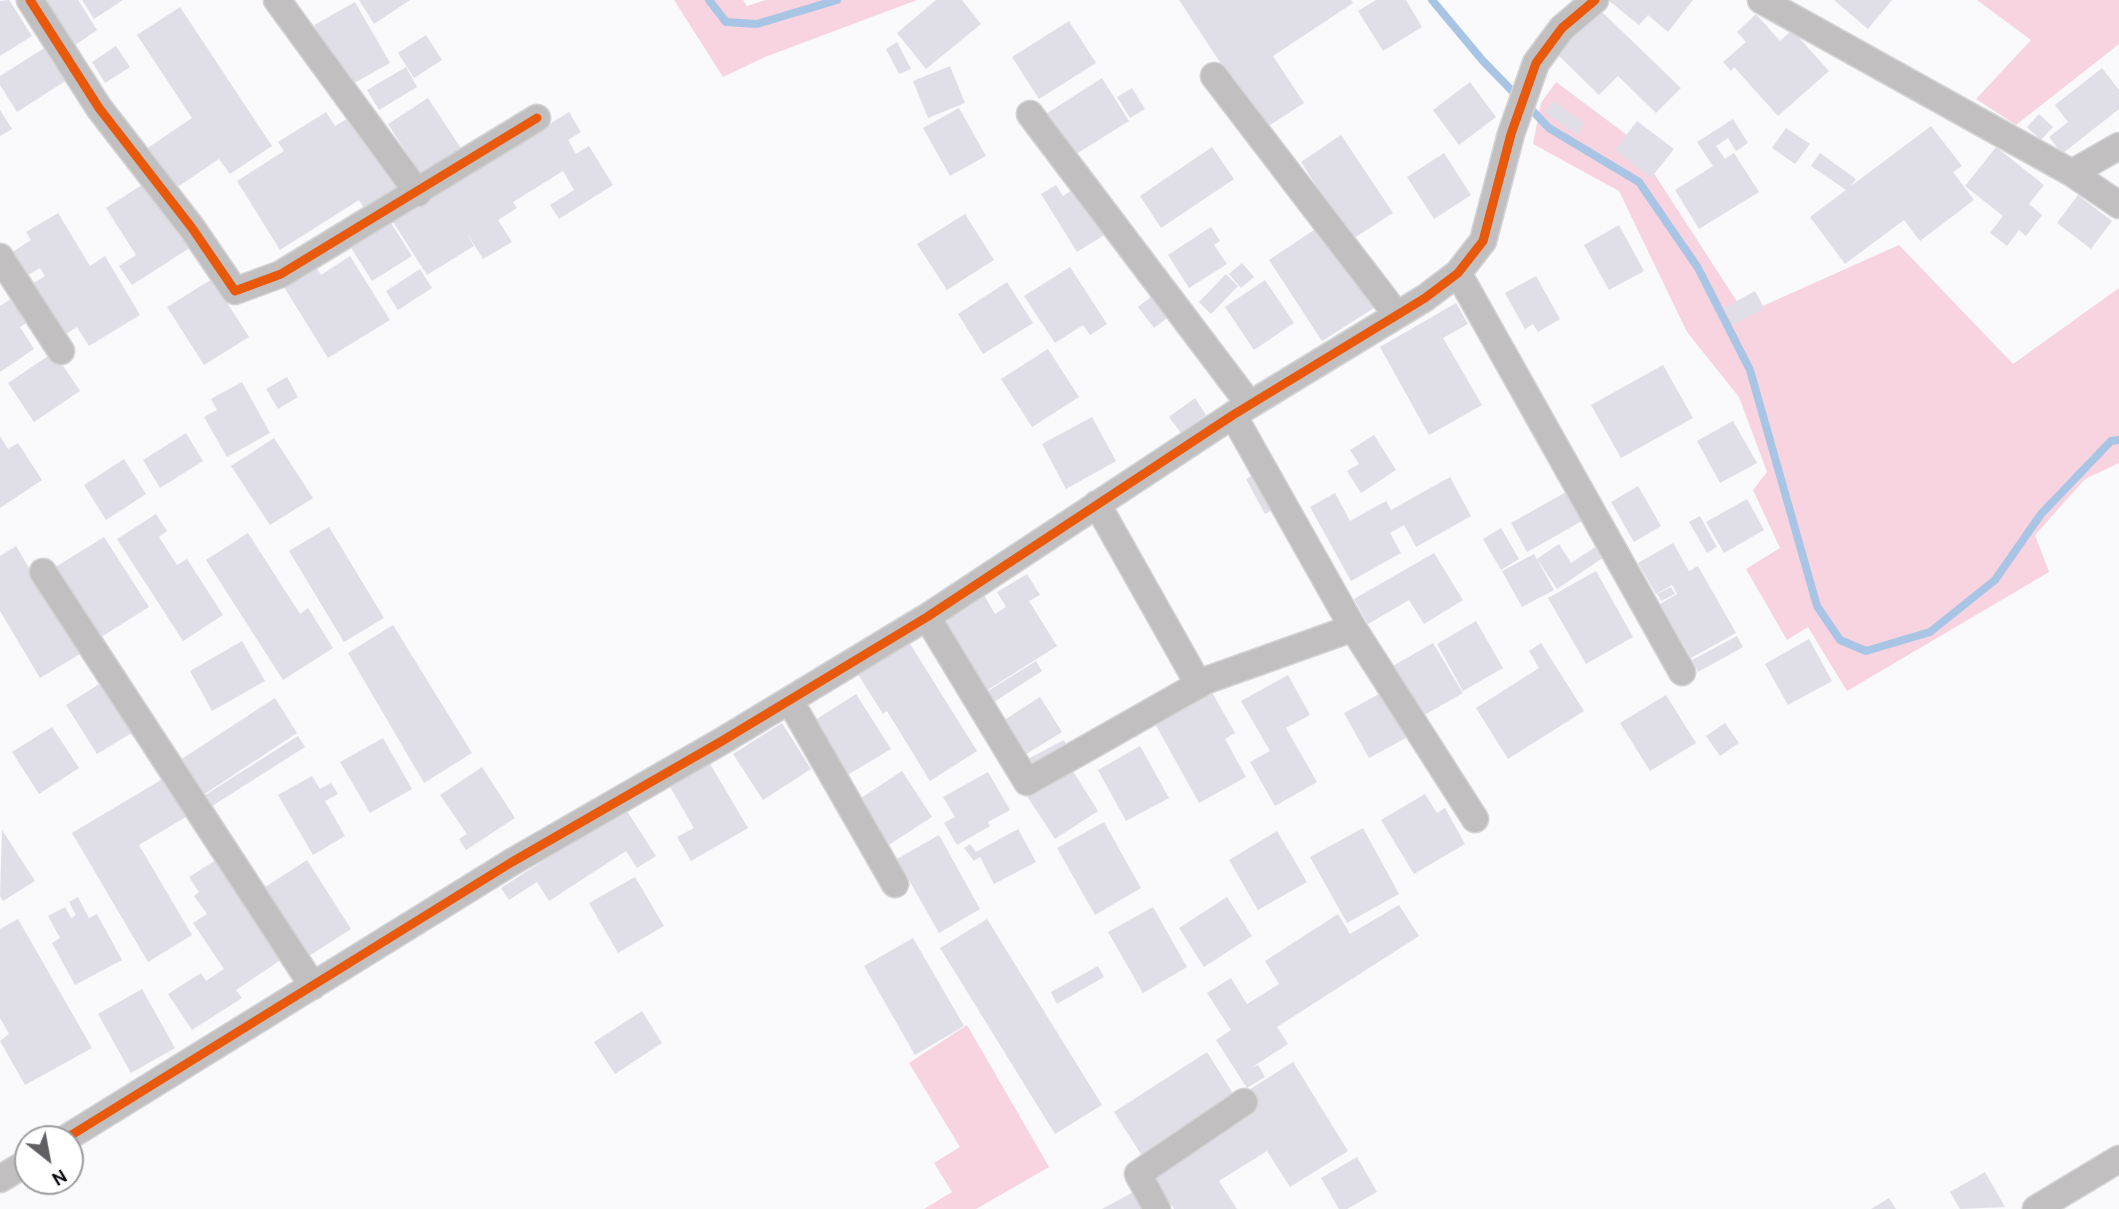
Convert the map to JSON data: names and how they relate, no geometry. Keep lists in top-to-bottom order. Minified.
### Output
{"north":"bottom right"}
